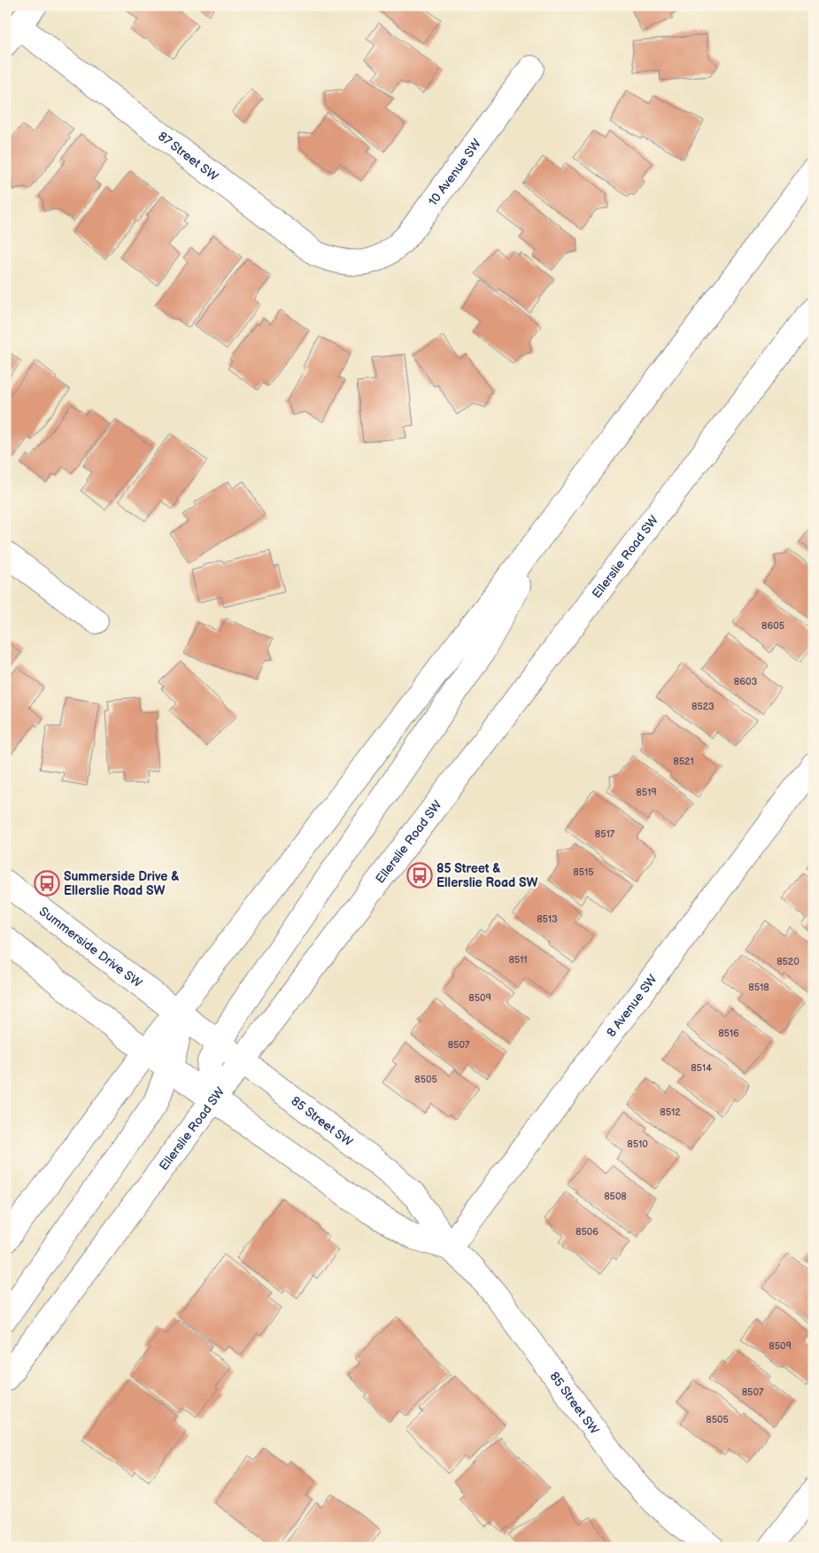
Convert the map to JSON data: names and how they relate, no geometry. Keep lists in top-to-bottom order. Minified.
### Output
{"streets":{"main road":["87 Street SW","10 Avenue SW","Ellerslie Road SW","Summerside Drive SW","8 Avenue SW","85 Street SW"]},"crossings":[["87 Street SW","10 Avenue SW"],["Ellerslie Road SW","85 Street SW"],["Summerside Drive SW","85 Street SW"],["8 Avenue SW","85 Street SW"]],"places":{"bus stop":["85 Street & Ellerslie Road SW","Summerside Drive & Ellerslie Road SW"]},"house_numbers":["8605","8603","8523","8521","8519","8517","8515","8513","8511","8520","8518","8509","8516","8507","8514","8505","8512","8510","8508","8506","8509","8507","8505"]}
